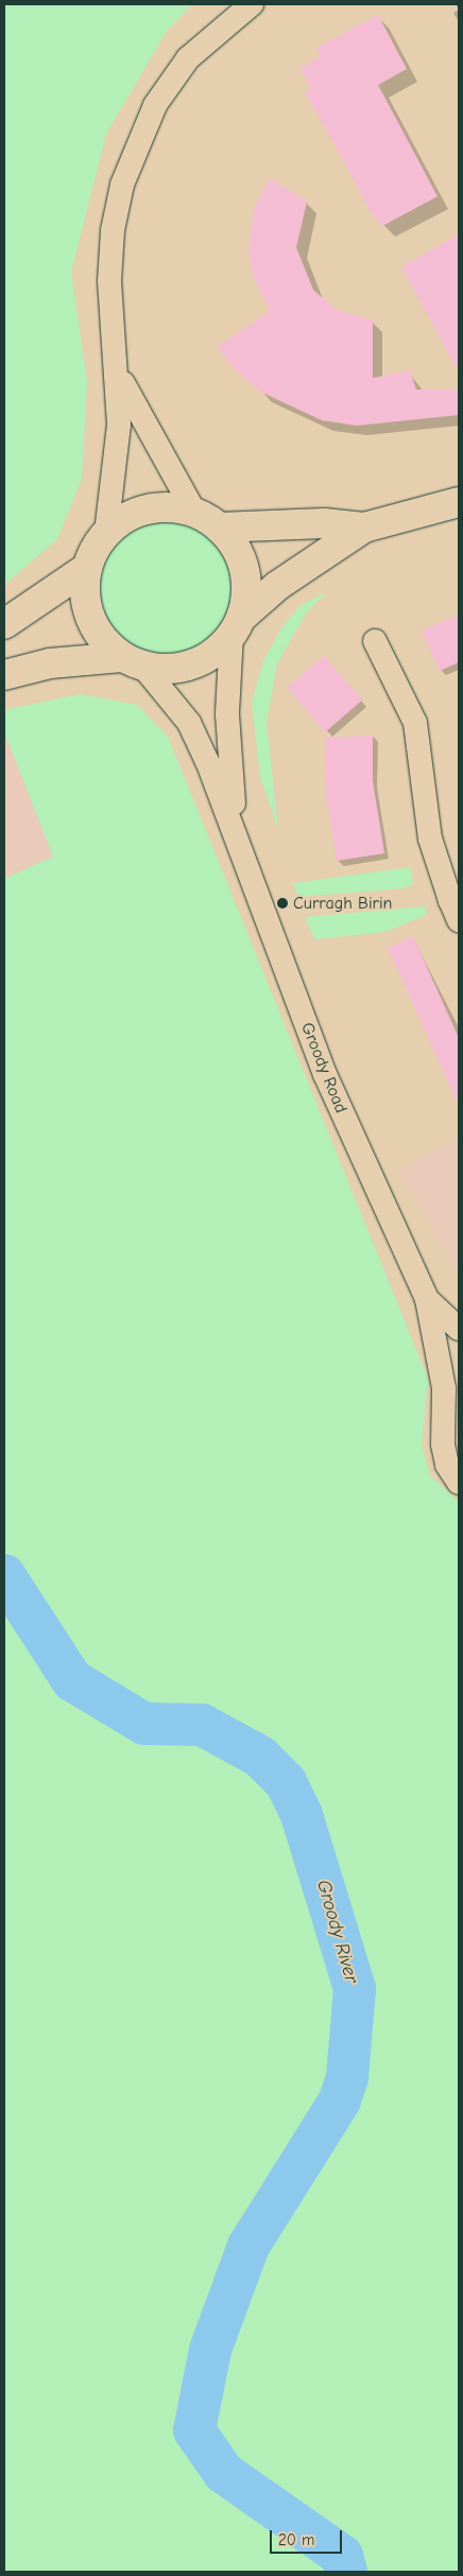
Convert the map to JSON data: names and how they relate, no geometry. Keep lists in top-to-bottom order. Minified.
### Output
{"streets":{"street":["Groody Road"]},"water":["Groody River"],"places":["Curragh Birin"],"scale_bar":"20 m"}
